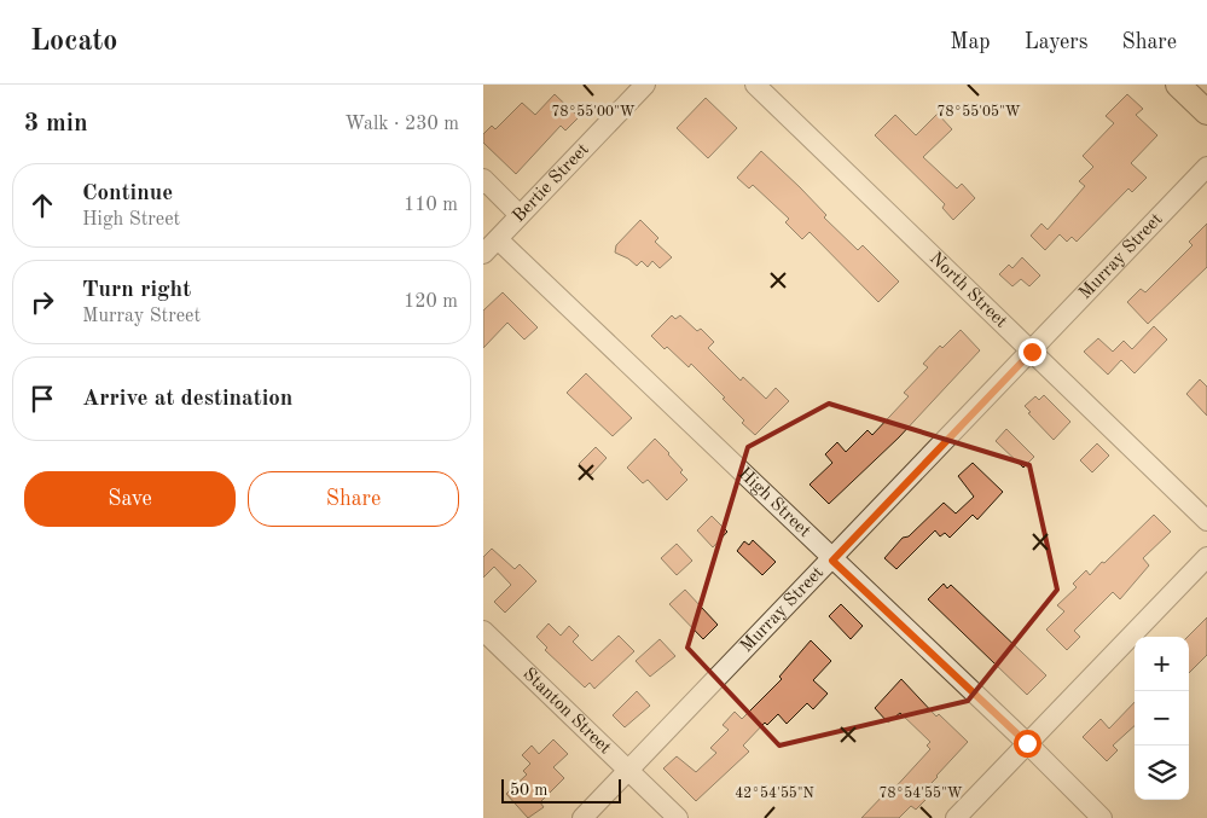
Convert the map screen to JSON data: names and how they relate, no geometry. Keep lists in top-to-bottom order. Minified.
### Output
{"streets":{"street":["Bertie Street","Murray Street","North Street","High Street","Stanton Street"]},"crossings":[["Bertie Street","High Street"],["Murray Street","North Street"],["Murray Street","High Street"],["Murray Street","Stanton Street"]],"scale_bar":"50 m","page":{"header":"Locato","nav":["Map","Layers","Share"],"heading":["3 min","Walk · 230 m"],"list":[["Continue","High Street","110 m"],["Turn right","Murray Street","120 m"],"Arrive at destination"],"buttons":["Save","Share"],"map_buttons":["+","−"],"scale":"50 m"},"coordinates":["78°55'00\"W","78°55'05\"W","42°54'55\"N","78°54'55\"W"]}
